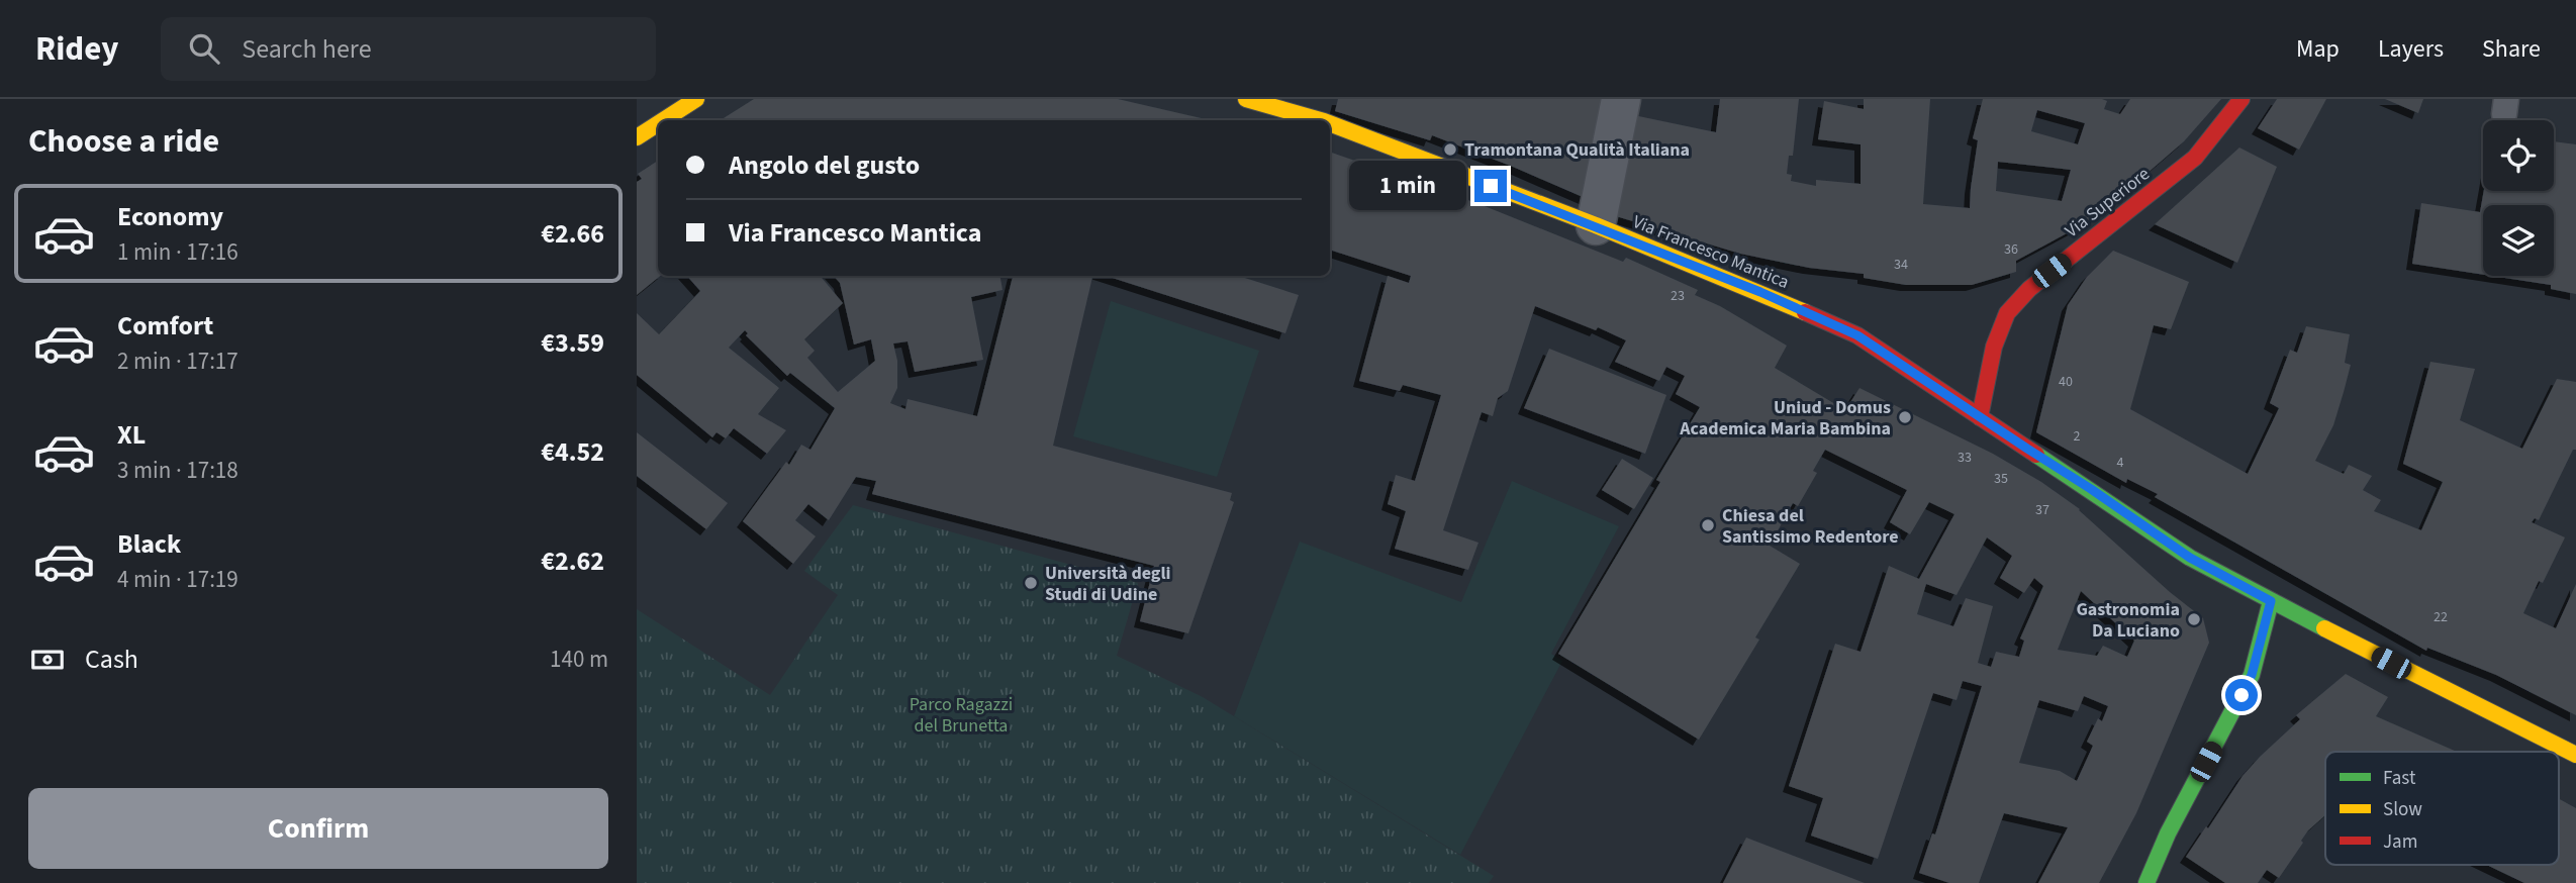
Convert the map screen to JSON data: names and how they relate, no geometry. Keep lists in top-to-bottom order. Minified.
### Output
{"streets":{"street":["Via Superiore","Via Francesco Mantica"]},"crossings":[["Via Superiore","Via Francesco Mantica"]],"parks":["Parco Ragazzi del Brunetta"],"places":["Tramontana Qualità Italiana","Uniud - Domus Academica Maria Bambina","Chiesa del Santissimo Redentore","Università degli Studi di Udine","Gastronomia Da Luciano"],"house_numbers":["36","34","23","40","2","33","4","35","37","22"],"legend":["Fast","Slow","Jam"],"page":{"header":"Ridey","search":"Search here","nav":["Map","Layers","Share"],"heading":"Choose a ride","banner":["Angolo del gusto","Via Francesco Mantica"],"bubble":"1 min","list":[{"name":"Economy","note":"1 min · 17:16","value":"€2.66"},{"name":"Comfort","note":"2 min · 17:17","value":"€3.59"},{"name":"XL","note":"3 min · 17:18","value":"€4.52"},{"name":"Black","note":"4 min · 17:19","value":"€2.62"}],"pay":["Cash","140 m"],"buttons":"Confirm"}}
